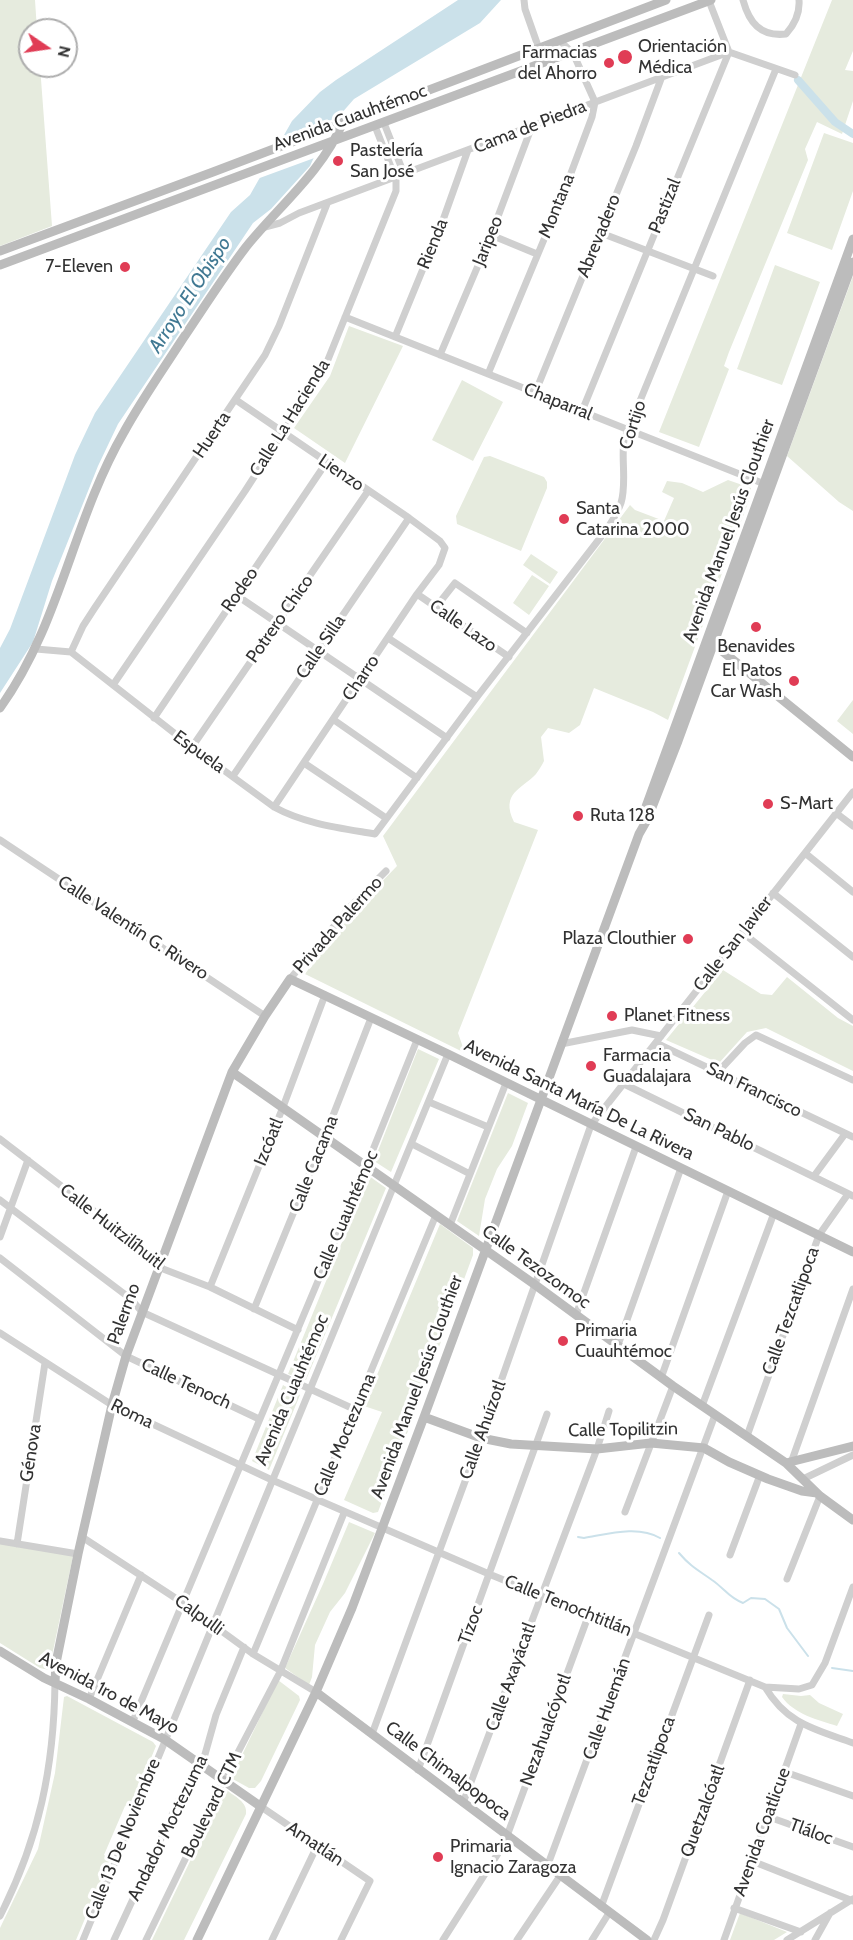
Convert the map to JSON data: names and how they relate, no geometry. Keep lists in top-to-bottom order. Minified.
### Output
{"streets":{"street":["Avenida Cuauhtémoc","Cama de Piedra","Montana","Pastizal","Abrevadero","Jaripeo","Rienda","Chaparral","Calle La Hacienda","Cortijo","Huerta","Lienzo","Avenida Manuel Jesús Clouthier","Rodeo","Potrero Chico","Calle Lazo","Calle Silla","Charro","Espuela","Privada Palermo","Calle Valentín G. Rivero","Calle San Javier","San Francisco","Avenida Santa María De La Rivera","San Pablo","Izcóatl","Calle Cacama","Calle Cuauhtémoc","Calle Huitzilíhuitl","Calle Tezozomoc","Calle Tezcatlipoca","Palermo","Calle Tenoch","Roma","Calle Ahuízotl","Calle Topilitzin","Calle Moctezuma","Génova","Calle Tenochtitlán","Calpulli","Tízoc","Calle Axayácatl","Avenida 1ro de Mayo","Calle Huemán","Nezahualcóyotl","Tezcatlipoca","Calle Chimalpopoca","Boulevard CTM","Quetzalcóatl","Andador Moctezuma","Avenida Coatlicue","Tláloc","Calle 13 De Noviembre","Amatlán"]},"crossings":[["Avenida Cuauhtémoc","Calle La Hacienda"],["Avenida Cuauhtémoc","Avenida Santa María De La Rivera"],["Avenida Cuauhtémoc","Calle Tezozomoc"],["Avenida Cuauhtémoc","Roma"],["Avenida Cuauhtémoc","Calle Tenochtitlán"],["Avenida Cuauhtémoc","Calpulli"],["Avenida Cuauhtémoc","Avenida 1ro de Mayo"],["Avenida Cuauhtémoc","Calle 13 De Noviembre"],["Cama de Piedra","Montana"],["Cama de Piedra","Pastizal"],["Cama de Piedra","Abrevadero"],["Cama de Piedra","Jaripeo"],["Cama de Piedra","Rienda"],["Cama de Piedra","Calle La Hacienda"],["Cama de Piedra","Huerta"],["Montana","Chaparral"],["Pastizal","Chaparral"],["Abrevadero","Chaparral"],["Jaripeo","Chaparral"],["Rienda","Chaparral"],["Chaparral","Calle La Hacienda"],["Chaparral","Cortijo"],["Chaparral","Avenida Manuel Jesús Clouthier"],["Calle La Hacienda","Lienzo"],["Calle La Hacienda","Espuela"],["Cortijo","Calle Lazo"],["Cortijo","Espuela"],["Huerta","Lienzo"],["Huerta","Espuela"],["Lienzo","Rodeo"],["Lienzo","Potrero Chico"],["Lienzo","Calle Silla"],["Lienzo","Charro"],["Avenida Manuel Jesús Clouthier","Avenida Santa María De La Rivera"],["Avenida Manuel Jesús Clouthier","Calle Tezozomoc"],["Avenida Manuel Jesús Clouthier","Calle Topilitzin"],["Avenida Manuel Jesús Clouthier","Calle Tenochtitlán"],["Avenida Manuel Jesús Clouthier","Calpulli"],["Avenida Manuel Jesús Clouthier","Avenida 1ro de Mayo"],["Avenida Manuel Jesús Clouthier","Calle Chimalpopoca"],["Avenida Manuel Jesús Clouthier","Amatlán"],["Rodeo","Espuela"],["Potrero Chico","Espuela"],["Calle Lazo","Charro"],["Calle Silla","Espuela"],["Charro","Espuela"],["Privada Palermo","Avenida Santa María De La Rivera"],["Privada Palermo","Palermo"],["Calle Valentín G. Rivero","Palermo"],["Calle San Javier","San Francisco"],["Calle San Javier","Avenida Santa María De La Rivera"],["Calle San Javier","San Pablo"],["Calle San Javier","Calle Ahuízotl"],["Avenida Santa María De La Rivera","Izcóatl"],["Avenida Santa María De La Rivera","Calle Cacama"],["Avenida Santa María De La Rivera","Calle Cuauhtémoc"],["Avenida Santa María De La Rivera","Calle Tezcatlipoca"],["Avenida Santa María De La Rivera","Palermo"],["Avenida Santa María De La Rivera","Calle Ahuízotl"],["San Pablo","Calle Tezcatlipoca"],["Izcóatl","Calle Huitzilíhuitl"],["Izcóatl","Calle Tezozomoc"],["Calle Cacama","Calle Huitzilíhuitl"],["Calle Cacama","Calle Tezozomoc"],["Calle Cuauhtémoc","Calle Huitzilíhuitl"],["Calle Cuauhtémoc","Calle Tezozomoc"],["Calle Cuauhtémoc","Calle Tenoch"],["Calle Cuauhtémoc","Roma"],["Calle Cuauhtémoc","Calpulli"],["Calle Cuauhtémoc","Avenida 1ro de Mayo"],["Calle Huitzilíhuitl","Palermo"],["Calle Tezozomoc","Calle Tezcatlipoca"],["Calle Tezozomoc","Palermo"],["Calle Tezozomoc","Calle Ahuízotl"],["Calle Tezozomoc","Calle Topilitzin"],["Calle Tezozomoc","Calle Moctezuma"],["Calle Tezozomoc","Calle Huemán"],["Palermo","Calle Tenoch"],["Palermo","Roma"],["Palermo","Calpulli"],["Palermo","Avenida 1ro de Mayo"],["Roma","Génova"],["Roma","Calle Tenochtitlán"],["Calle Ahuízotl","Calle Topilitzin"],["Calle Ahuízotl","Calle Tenochtitlán"],["Calle Ahuízotl","Calle Chimalpopoca"],["Calle Topilitzin","Tízoc"],["Calle Topilitzin","Calle Axayácatl"],["Calle Topilitzin","Calle Huemán"],["Calle Moctezuma","Calle Tenochtitlán"],["Calle Moctezuma","Calpulli"],["Calle Tenochtitlán","Tízoc"],["Calle Tenochtitlán","Calle Axayácatl"],["Calle Tenochtitlán","Calle Huemán"],["Calle Tenochtitlán","Nezahualcóyotl"],["Calle Tenochtitlán","Tezcatlipoca"],["Calle Tenochtitlán","Boulevard CTM"],["Calle Tenochtitlán","Quetzalcóatl"],["Calle Tenochtitlán","Avenida Coatlicue"],["Calpulli","Calle Chimalpopoca"],["Calpulli","Boulevard CTM"],["Calpulli","Andador Moctezuma"],["Tízoc","Calle Chimalpopoca"],["Calle Axayácatl","Calle Chimalpopoca"],["Avenida 1ro de Mayo","Boulevard CTM"],["Avenida 1ro de Mayo","Andador Moctezuma"],["Avenida 1ro de Mayo","Calle 13 De Noviembre"],["Avenida 1ro de Mayo","Amatlán"],["Calle Huemán","Calle Chimalpopoca"],["Nezahualcóyotl","Calle Chimalpopoca"],["Tezcatlipoca","Calle Chimalpopoca"],["Avenida Coatlicue","Tláloc"]],"water":["Arroyo El Obispo"],"places":["Orientación Médica","Farmacias del Ahorro","Pastelería San José","7-Eleven","Santa Catarina 2000","Benavides","El Patos Car Wash","S-Mart","Ruta 128","Plaza Clouthier","Planet Fitness","Farmacia Guadalajara","Primaria Cuauhtémoc","Primaria Ignacio Zaragoza"],"north":"right"}
